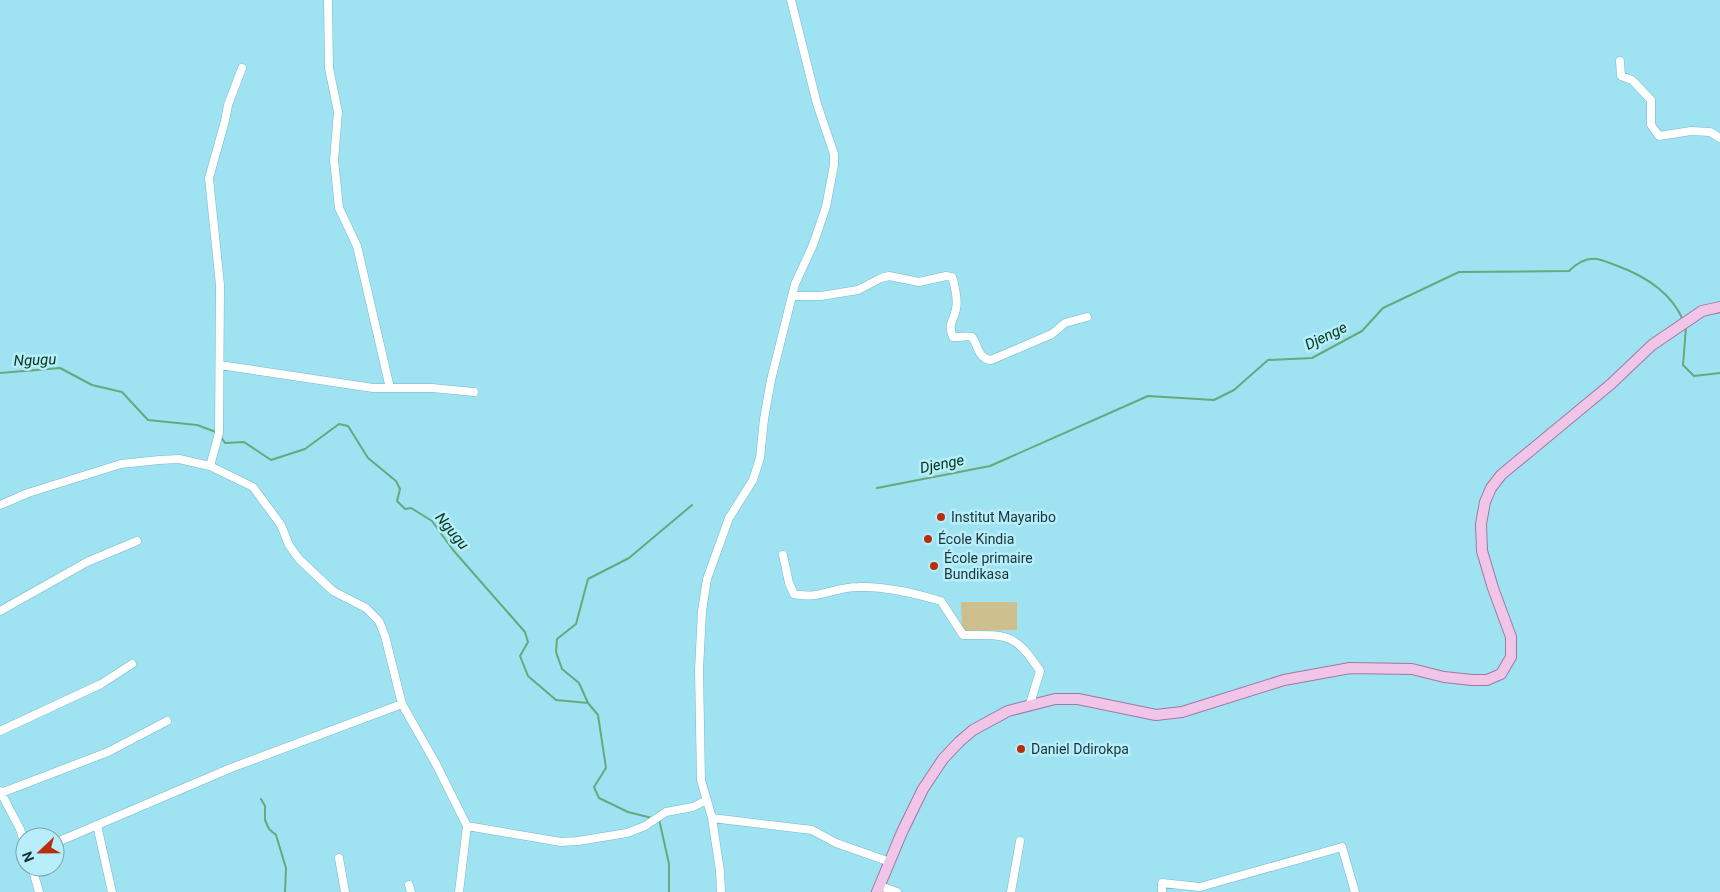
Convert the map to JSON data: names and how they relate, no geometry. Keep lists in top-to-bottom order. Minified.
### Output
{"water":["Djenge","Ngugu"],"places":["Institut Mayaribo","École Kindia","École primaire Bundikasa","Daniel Ddirokpa"],"north":"left"}
